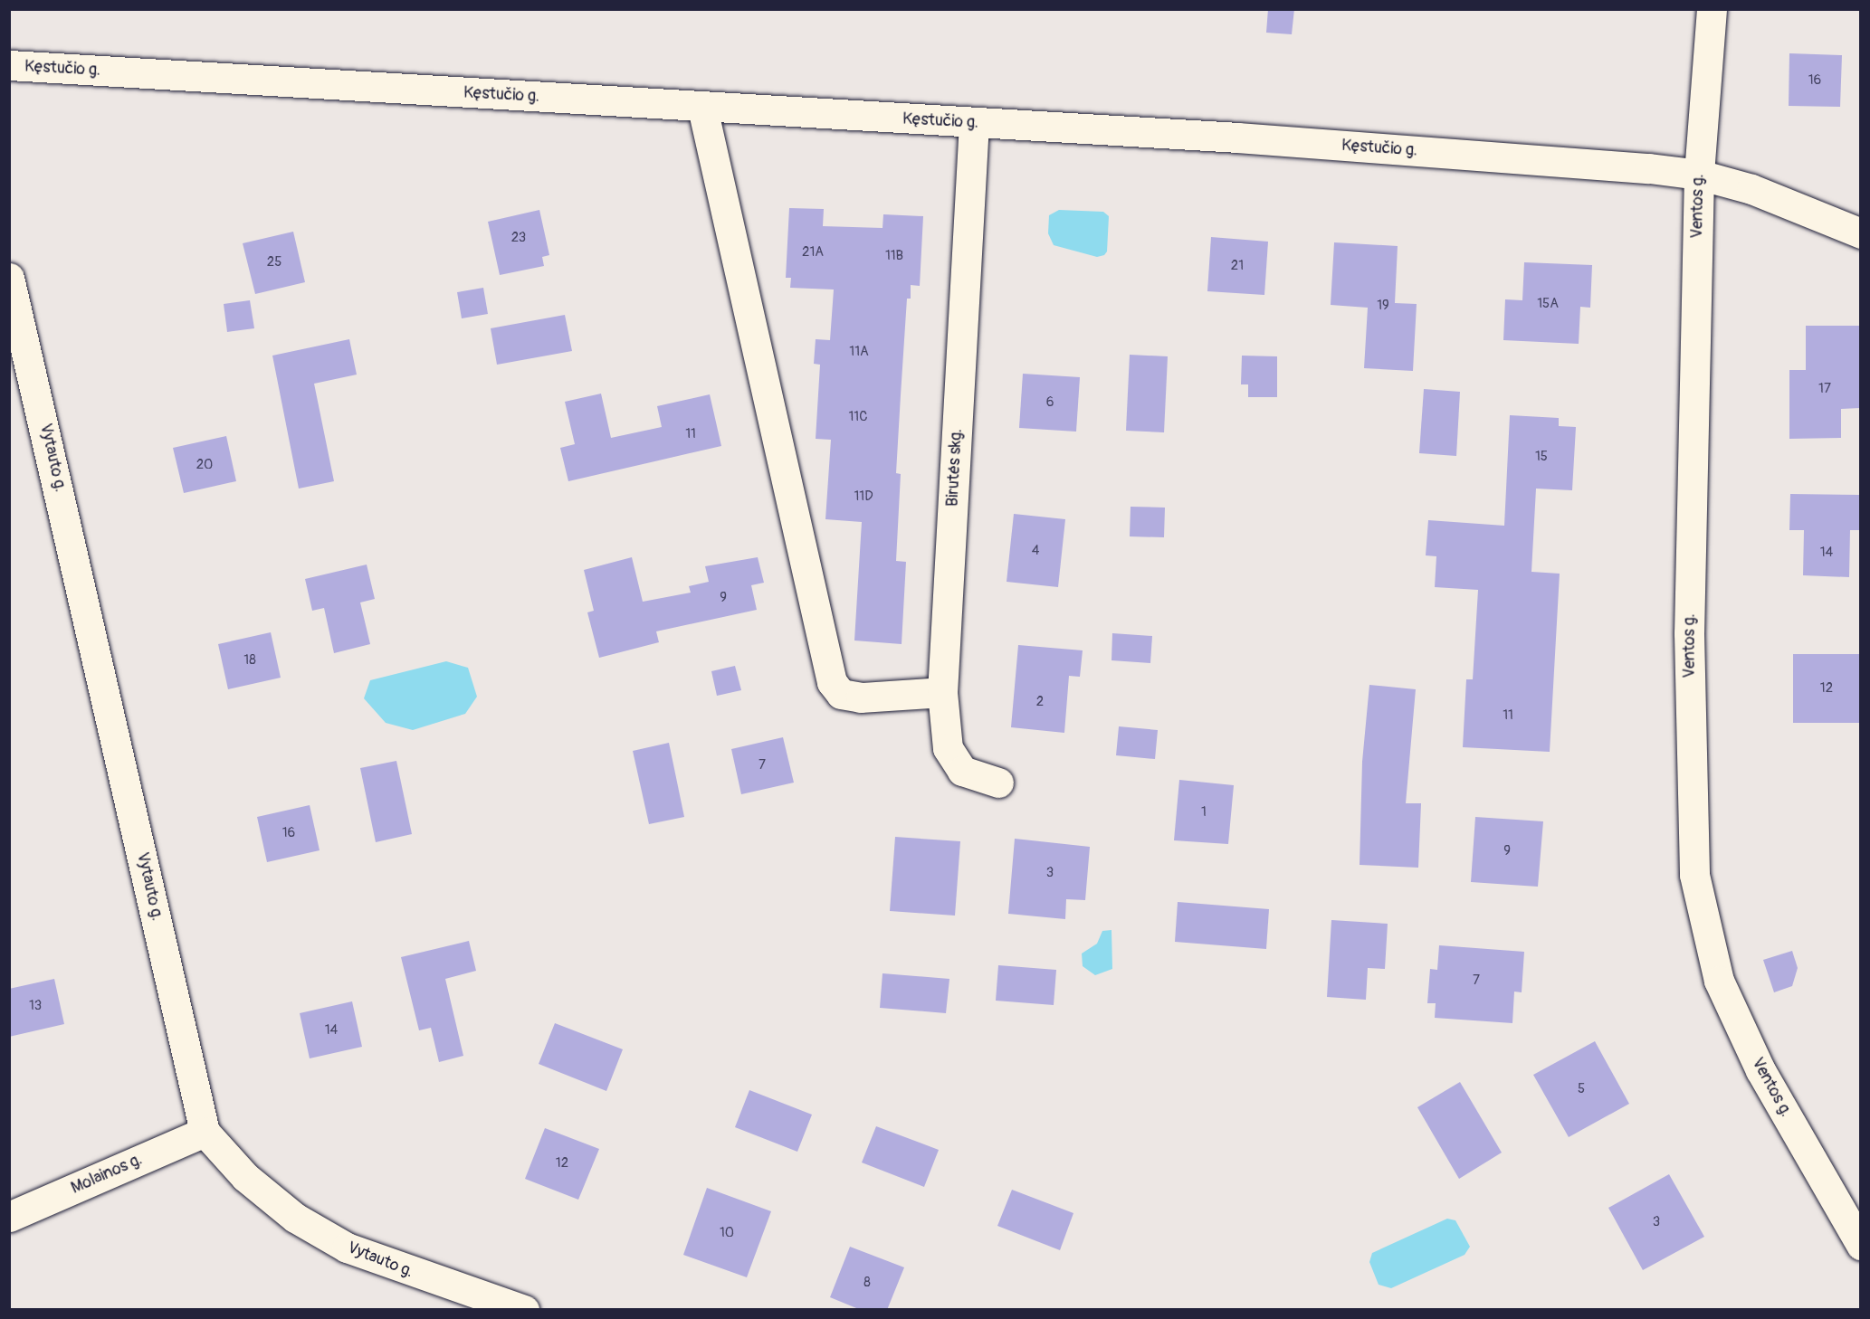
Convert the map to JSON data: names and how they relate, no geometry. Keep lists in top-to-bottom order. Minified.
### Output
{"streets":{"street":["Kęstučio g.","Ventos g.","Vytauto g.","Birutės skg.","Molainos g."]},"crossings":[["Kęstučio g.","Ventos g."],["Kęstučio g.","Birutės skg."],["Vytauto g.","Molainos g."]],"house_numbers":["16","23","21A","11B","25","21","15A","19","11A","17","6","11C","11","15","20","11D","4","14","9","18","12","2","11","7","1","16","9","3","7","13","14","5","12","3","10","8"]}
